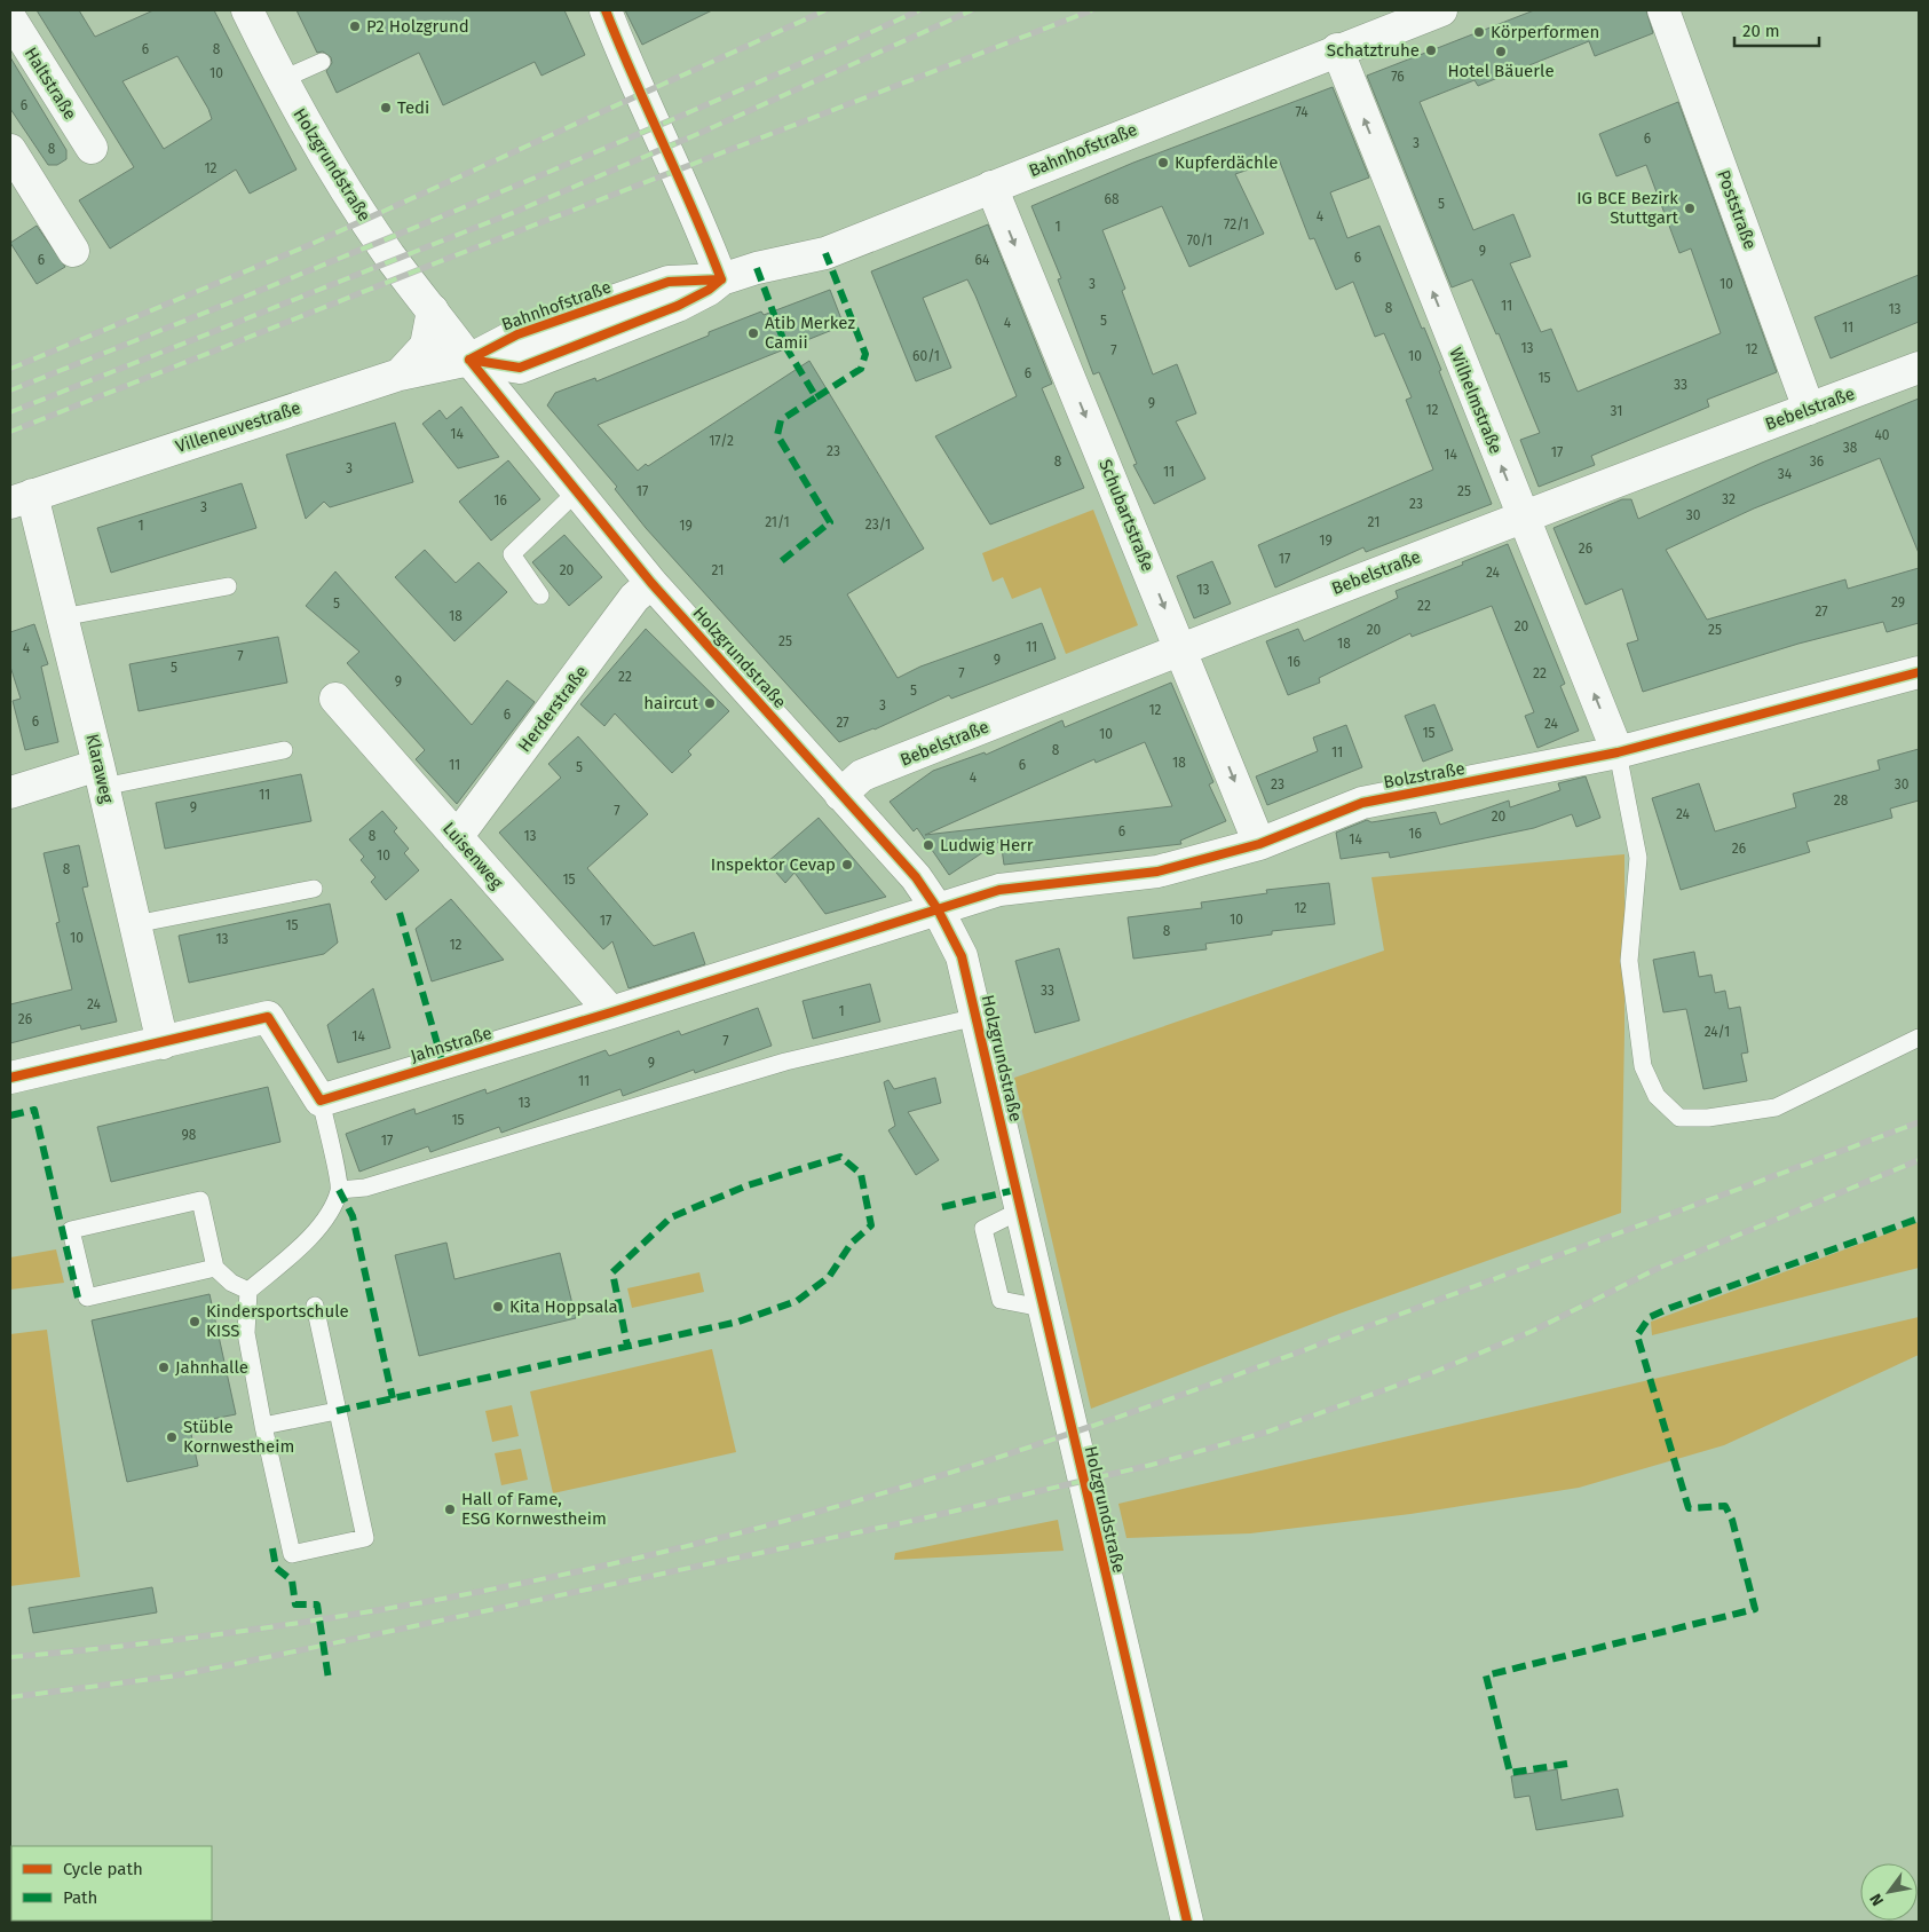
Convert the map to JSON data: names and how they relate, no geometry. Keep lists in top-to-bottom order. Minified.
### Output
{"streets":{"street":["Haltstraße","Bahnhofstraße","Holzgrundstraße","Poststraße","Wilhelmstraße","Bebelstraße","Villeneuvestraße","Schubartstraße","Herderstraße","Klaraweg","Bolzstraße","Luisenweg","Jahnstraße"]},"crossings":[["Bahnhofstraße","Holzgrundstraße"],["Bahnhofstraße","Wilhelmstraße"],["Bahnhofstraße","Villeneuvestraße"],["Bahnhofstraße","Schubartstraße"],["Holzgrundstraße","Bebelstraße"],["Holzgrundstraße","Villeneuvestraße"],["Holzgrundstraße","Herderstraße"],["Holzgrundstraße","Bolzstraße"],["Holzgrundstraße","Jahnstraße"],["Poststraße","Bebelstraße"],["Wilhelmstraße","Bebelstraße"],["Wilhelmstraße","Bolzstraße"],["Bebelstraße","Schubartstraße"],["Villeneuvestraße","Klaraweg"],["Schubartstraße","Bolzstraße"],["Herderstraße","Luisenweg"],["Bolzstraße","Jahnstraße"],["Luisenweg","Jahnstraße"]],"one_way":["Wilhelmstraße","Schubartstraße"],"places":["P2 Holzgrund","Körperformen","Schatztruhe","Hotel Bäuerle","Tedi","Kupferdächle","IG BCE Bezirk Stuttgart","Atib Merkez Camii","haircut","Ludwig Herr","Inspektor Cevap","Kita Hoppsala","Kindersportschule KISS","Jahnhalle","Stüble Kornwestheim","Hall of Fame, ESG Kornwestheim"],"house_numbers":["6","8","10","76","6","74","6","3","8","12","68","5","4","72/1","1","70/1","9","6","6","64","3","10","11","8","13","5","4","11","13","12","7","60/1","10","6","15","33","9","12","31","14","40","17/2","38","23","17","14","8","36","3","11","34","17","25","32","16","23","3","30","21/1","21","23/1","1","19","19","26","17","20","21","24","13","29","5","22","27","18","20","20","25","25","18","11","4","7","9","16","5","7","22","22","9","5","3","12","6","6","27","24","15","10","8","11","18","11","6","5","4","23","30","11","28","9","7","24","20","6","16","8","13","14","26","10","8","15","12","10","17","15","8","10","13","12","33","24","1","26","24/1","14","7","9","11","13","15","98","17"],"legend":["Cycle path","Path"],"scale_bar":"20 m","north":"bottom left"}
